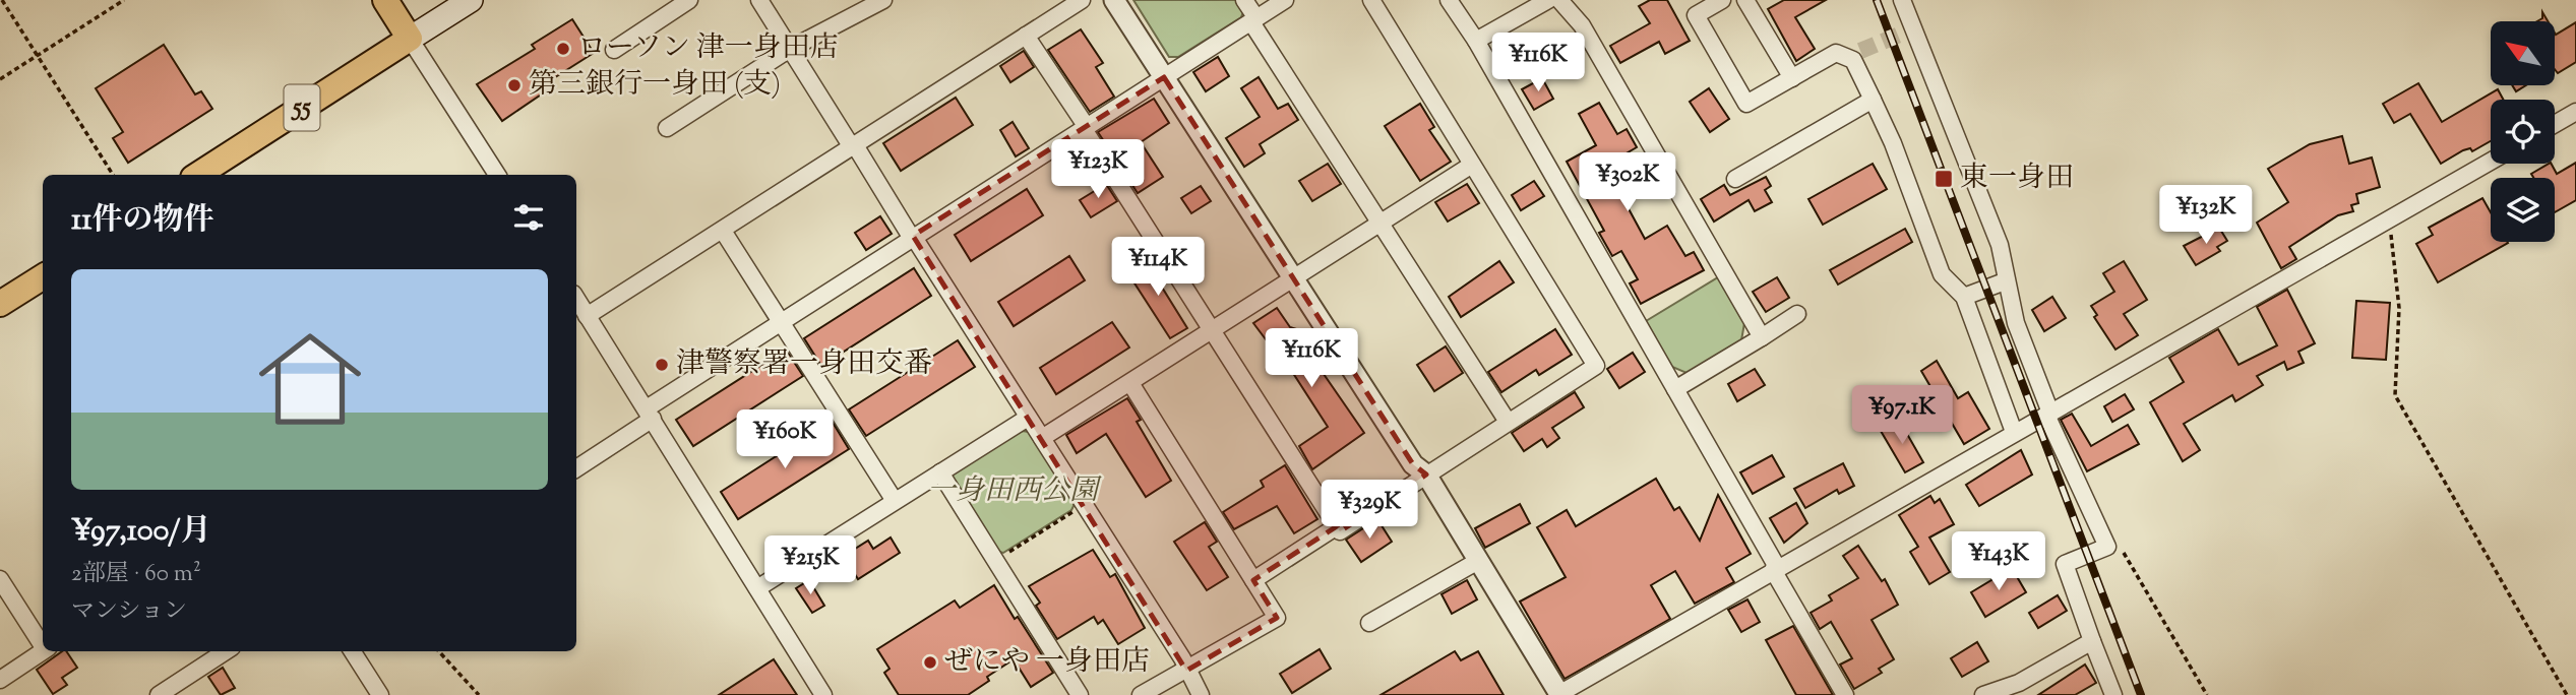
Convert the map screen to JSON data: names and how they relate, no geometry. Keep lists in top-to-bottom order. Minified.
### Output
{"streets":{"main road":["55"]},"parks":["一身田西公園"],"places":{"other":["ローソン 津一身田店","第三銀行一身田 (支)","津警察署一身田交番","ぜにや 一身田店"],"transit":["東一身田"]},"north":"top left","page":{"price":["¥116K","¥123K","¥302K","¥132K","¥114K","¥116K","¥97.1K","¥160K","¥329K","¥143K","¥215K"],"heading":"11件の物件","list":[{"name":"¥97,100/月","note":"2部屋 · 60 m² · マンション"}]}}
